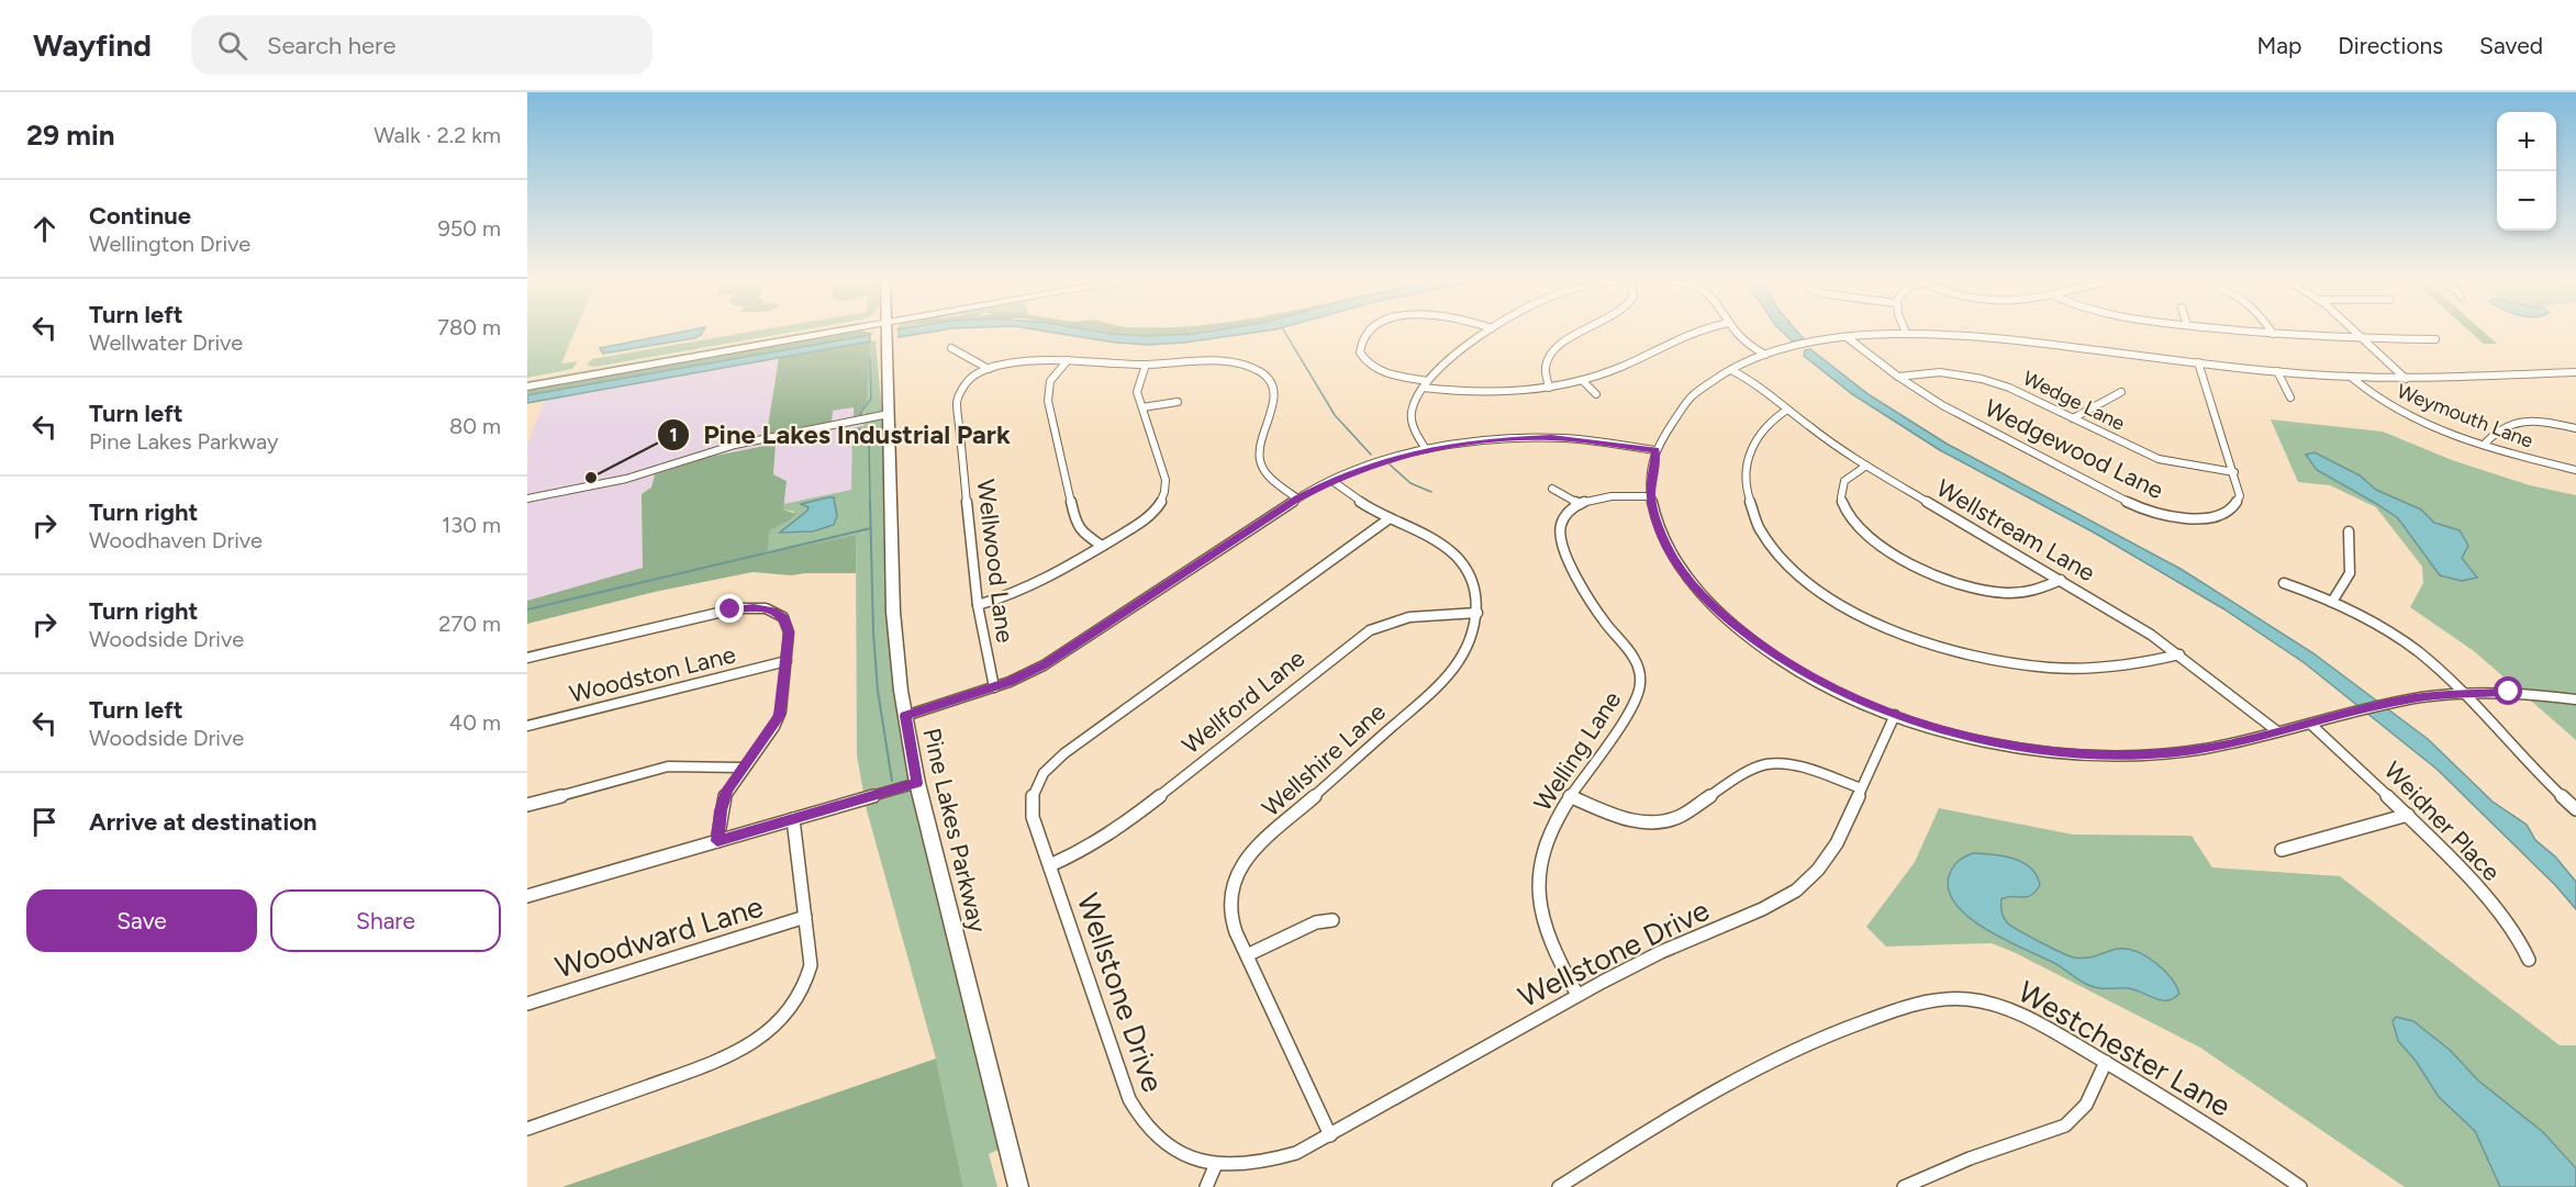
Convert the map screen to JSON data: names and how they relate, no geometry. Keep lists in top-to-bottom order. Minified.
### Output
{"streets":{"street":["Wedge Lane","Weymouth Lane","Wedgewood Lane","Wellstream Lane","Wellwood Lane","Woodston Lane","Wellford Lane","Welling Lane","Wellshire Lane","Weidner Place","Pine Lakes Parkway","Woodward Lane","Wellstone Drive","Westchester Lane"]},"crossings":[["Wedge Lane","Wedgewood Lane"],["Wellford Lane","Wellshire Lane"],["Wellford Lane","Wellstone Drive"],["Welling Lane","Wellstone Drive"],["Wellshire Lane","Wellstone Drive"]],"places":["Pine Lakes Industrial Park"],"page":{"header":"Wayfind","search":"Search here","nav":["Map","Directions","Saved"],"heading":["29 min","Walk · 2.2 km"],"map_buttons":["+","−"],"list":[["Continue","Wellington Drive","950 m"],["Turn left","Wellwater Drive","780 m"],["Turn left","Pine Lakes Parkway","80 m"],["Turn right","Woodhaven Drive","130 m"],["Turn right","Woodside Drive","270 m"],["Turn left","Woodside Drive","40 m"],"Arrive at destination"],"buttons":["Save","Share"]}}
